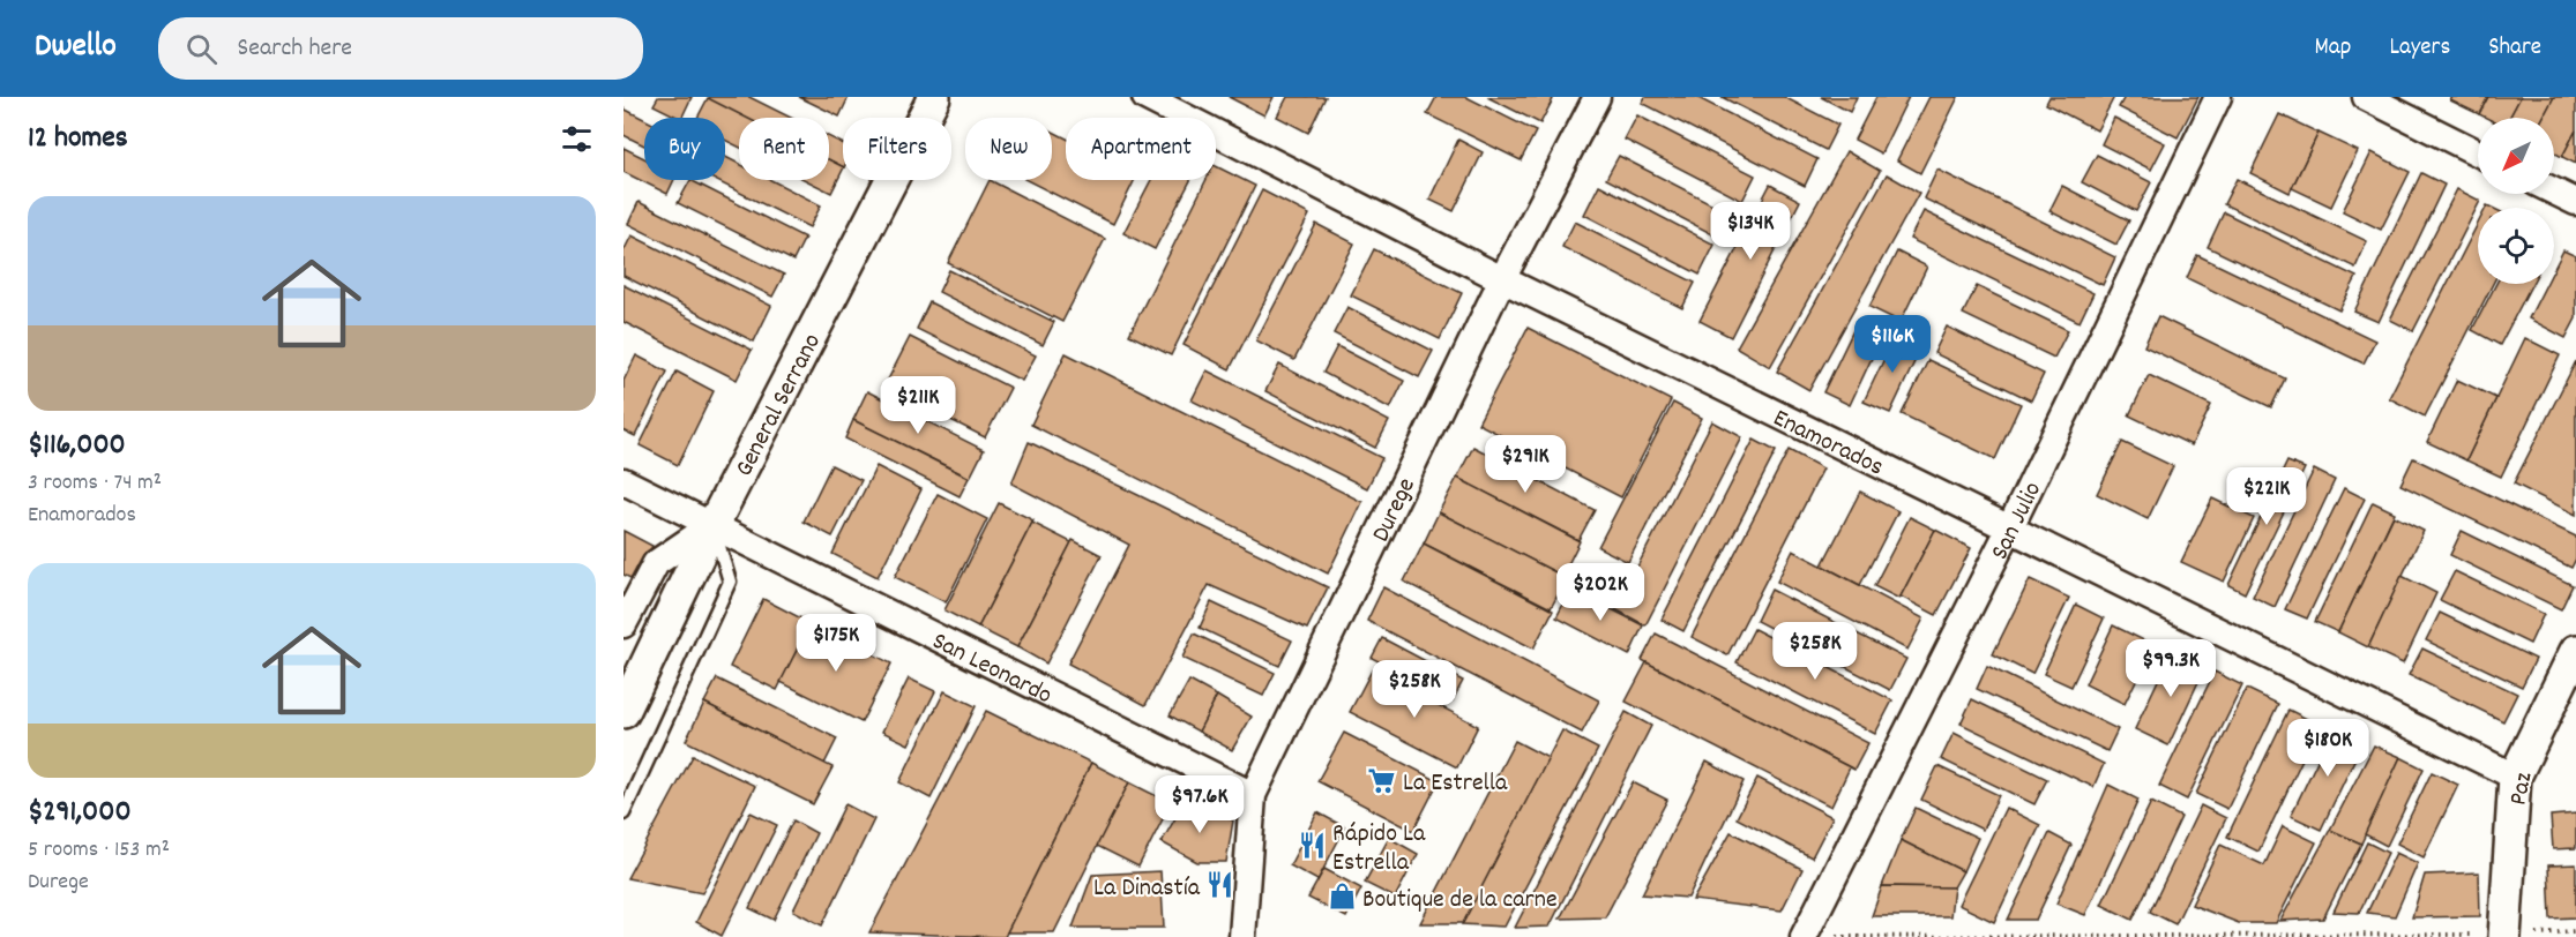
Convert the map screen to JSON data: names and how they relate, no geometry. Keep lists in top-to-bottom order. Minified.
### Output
{"streets":{"street":["General Serrano","Enamorados","Durege","San Julio","San Leonardo","Paz"]},"crossings":[["General Serrano","San Leonardo"],["Enamorados","Durege"],["Enamorados","San Julio"],["Enamorados","Paz"],["Durege","San Leonardo"]],"places":{"supermarket":["La Estrella"],"restaurant":["Rápido La Estrella","La Dinastía"],"shop":["Boutique de la carne"]},"north":"bottom left","page":{"header":"Dwello","search":"Search here","nav":["Map","Layers","Share"],"heading":"12 homes","chip":["Buy","Rent","Filters","New","Apartment"],"list":[{"name":"$116,000","note":"3 rooms · 74 m² · Enamorados"},{"name":"$291,000","note":"5 rooms · 153 m² · Durege"}],"price":["$134K","$116K","$211K","$291K","$221K","$202K","$175K","$258K","$99.3K","$258K","$180K","$97.6K"]}}
